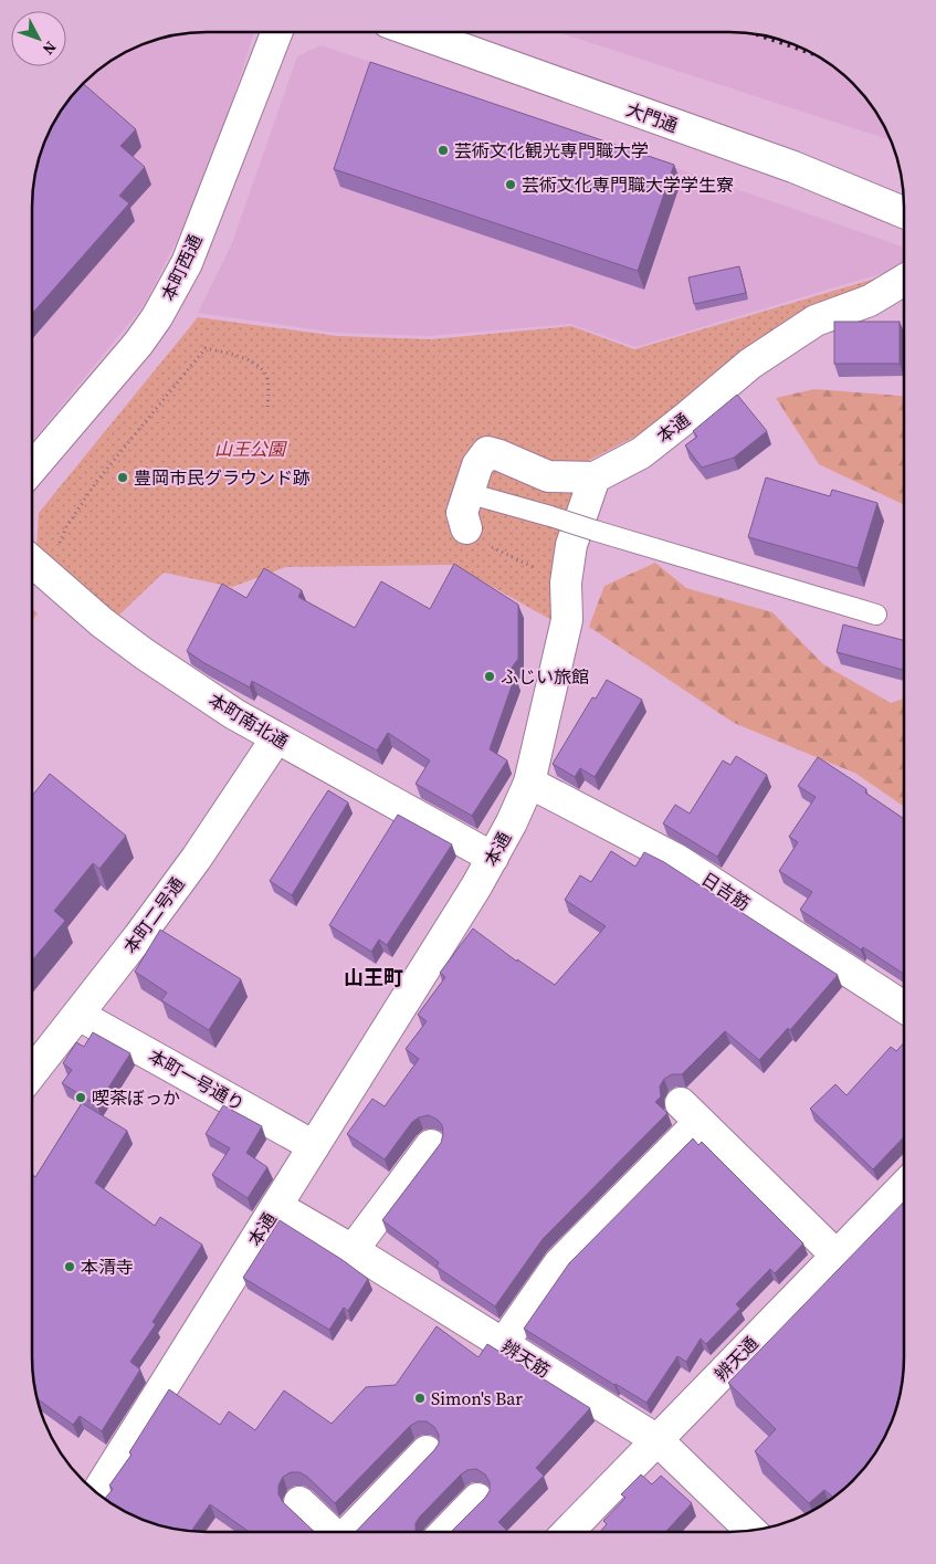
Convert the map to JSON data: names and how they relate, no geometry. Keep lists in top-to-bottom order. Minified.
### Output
{"streets":{"street":["大門通","本町西通","本通","本町南北通","日吉筋","本町二号通","本町一号通り","辨天筋","辨天通"]},"crossings":[["本通","本町南北通"],["本通","日吉筋"],["本通","本町一号通り"],["本通","辨天筋"],["本町南北通","本町二号通"],["本町二号通","本町一号通り"],["辨天筋","辨天通"]],"districts":["山王町"],"parks":["山王公園"],"places":["芸術文化観光専門職大学","芸術文化専門職大学学生寮","豊岡市民グラウンド跡","ふじい旅館","喫茶ぼっか","本清寺","Simon's Bar"],"north":"bottom right"}
